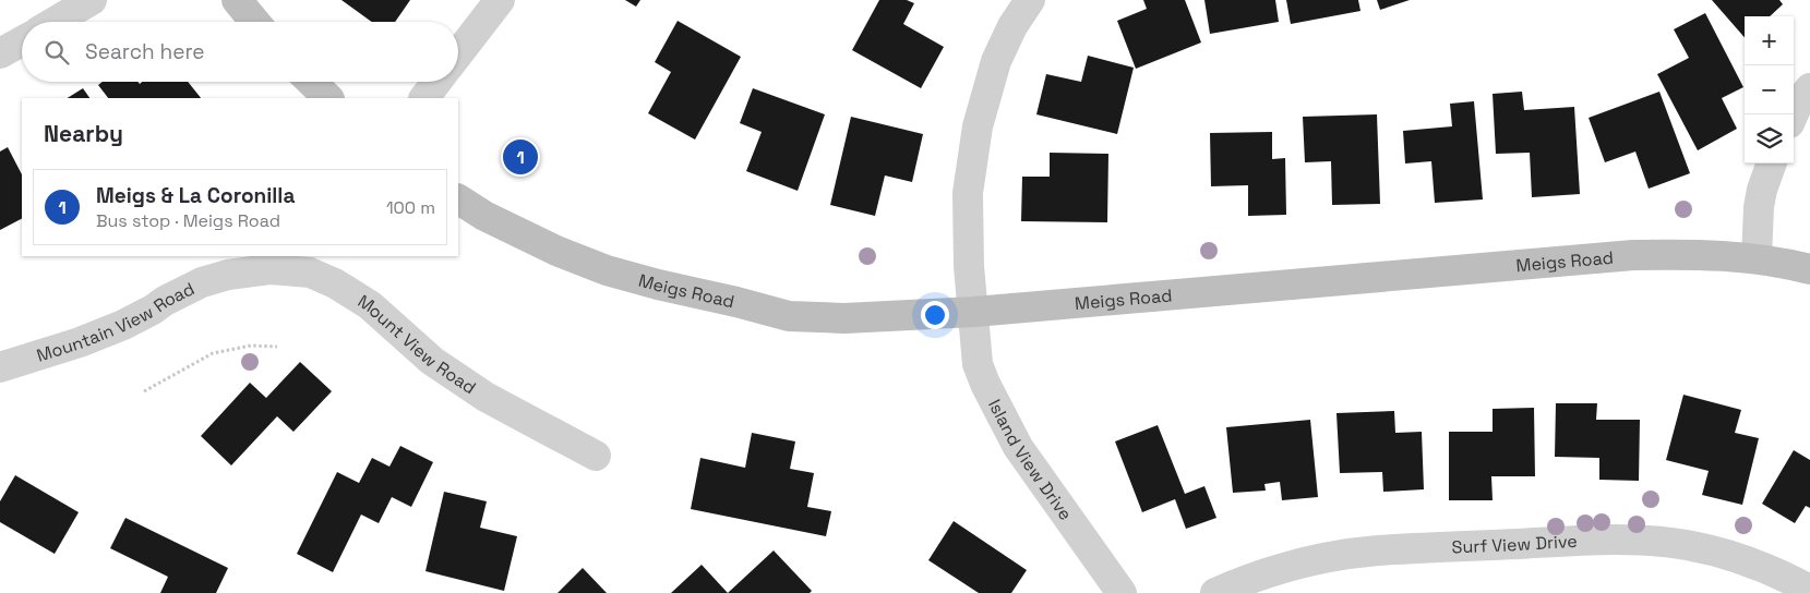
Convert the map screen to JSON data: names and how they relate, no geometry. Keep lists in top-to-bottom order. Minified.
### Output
{"streets":{"main road":["Meigs Road"],"street":["Mountain View Road","Mount View Road","Island View Drive","Surf View Drive"]},"crossings":[["Meigs Road","Island View Drive"],["Mountain View Road","Mount View Road"]],"page":{"map_buttons":["+","−"],"search":"Search here","heading":"Nearby","pins":"1","list":[{"mark":"1","name":"Meigs & La Coronilla","note":"Bus stop · Meigs Road","value":"100 m"}]}}
